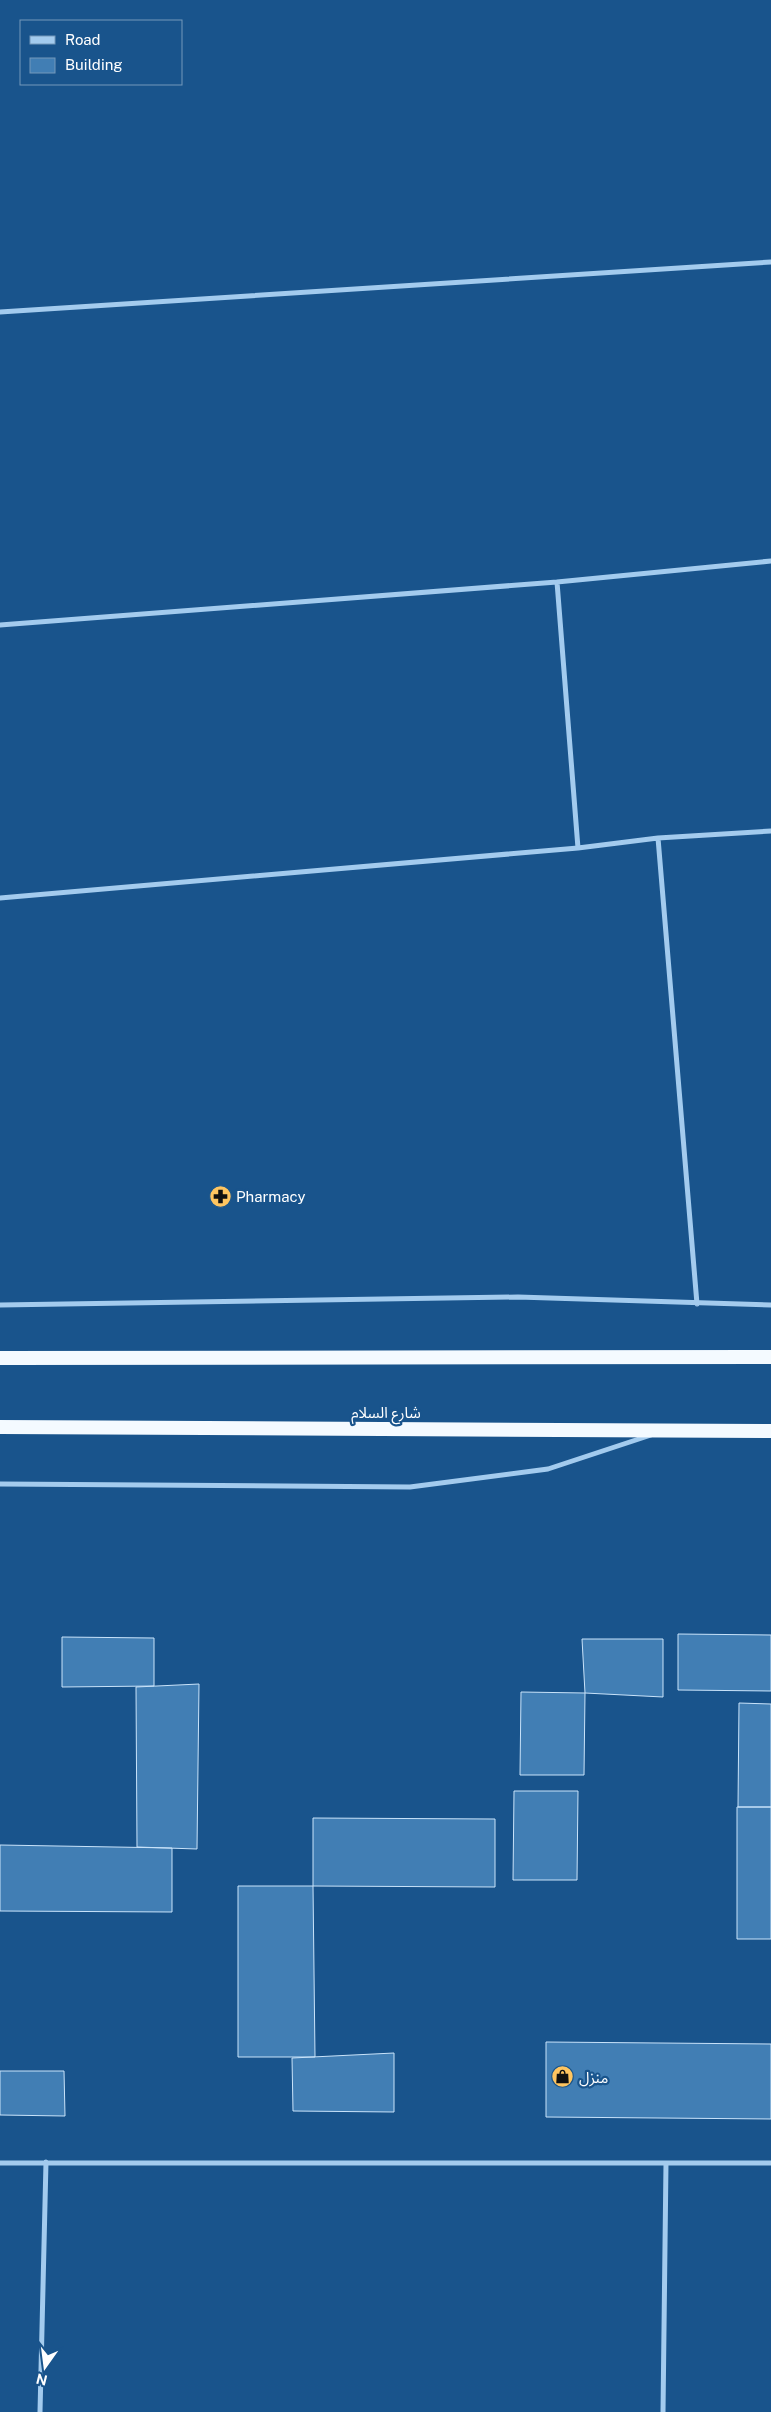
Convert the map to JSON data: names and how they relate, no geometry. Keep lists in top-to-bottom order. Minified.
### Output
{"streets":{"highway":["شارع السلام"]},"places":{"pharmacy":["Pharmacy"],"shop":["منزل"]},"legend":["Road","Building"],"north":"bottom"}
